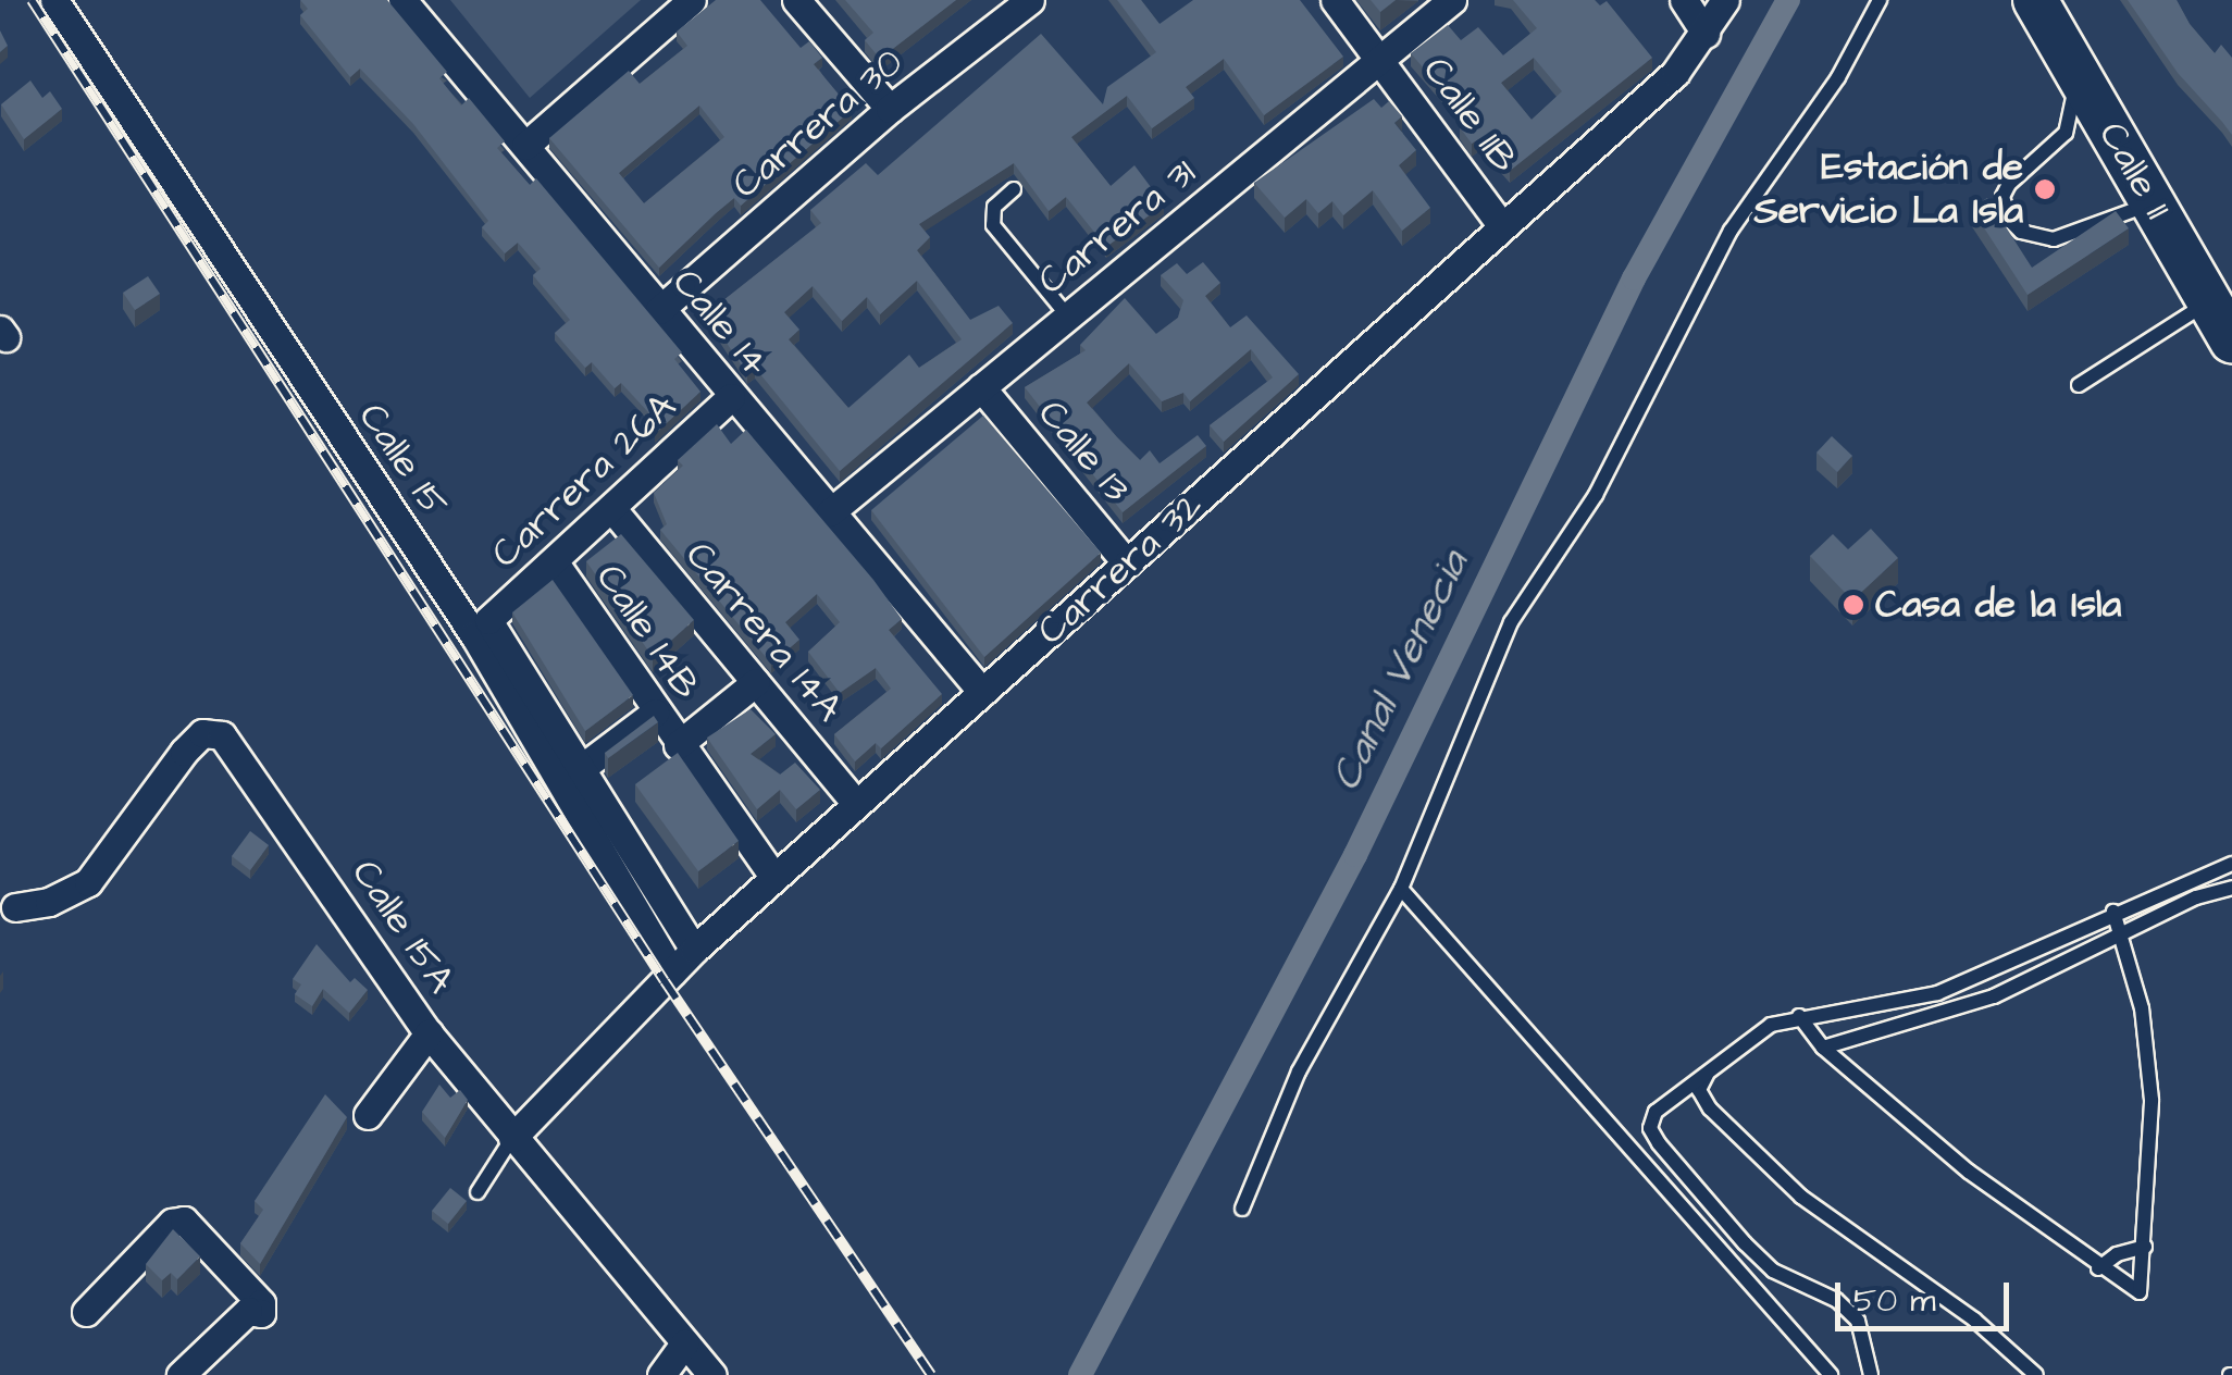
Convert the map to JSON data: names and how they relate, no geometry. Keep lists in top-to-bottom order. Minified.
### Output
{"streets":{"main road":["Calle 11"],"street":["Calle 11B","Carrera 30","Carrera 31","Calle 14","Calle 13","Calle 15","Carrera 26A","Carrera 32","Calle 14B","Carrera 14A","Calle 15A"]},"crossings":[["Calle 11B","Carrera 31"],["Calle 11B","Carrera 32"],["Carrera 30","Calle 14"],["Carrera 31","Calle 14"],["Carrera 31","Calle 13"],["Calle 14","Carrera 26A"],["Calle 14","Carrera 32"],["Calle 13","Carrera 32"],["Calle 15","Carrera 32"],["Carrera 26A","Calle 14B"],["Carrera 26A","Carrera 14A"],["Carrera 32","Calle 14B"],["Carrera 32","Carrera 14A"],["Carrera 32","Calle 15A"]],"water":["Canal Venecia"],"places":["Estación de Servicio La Isla","Casa de la Isla"],"scale_bar":"50 m"}
